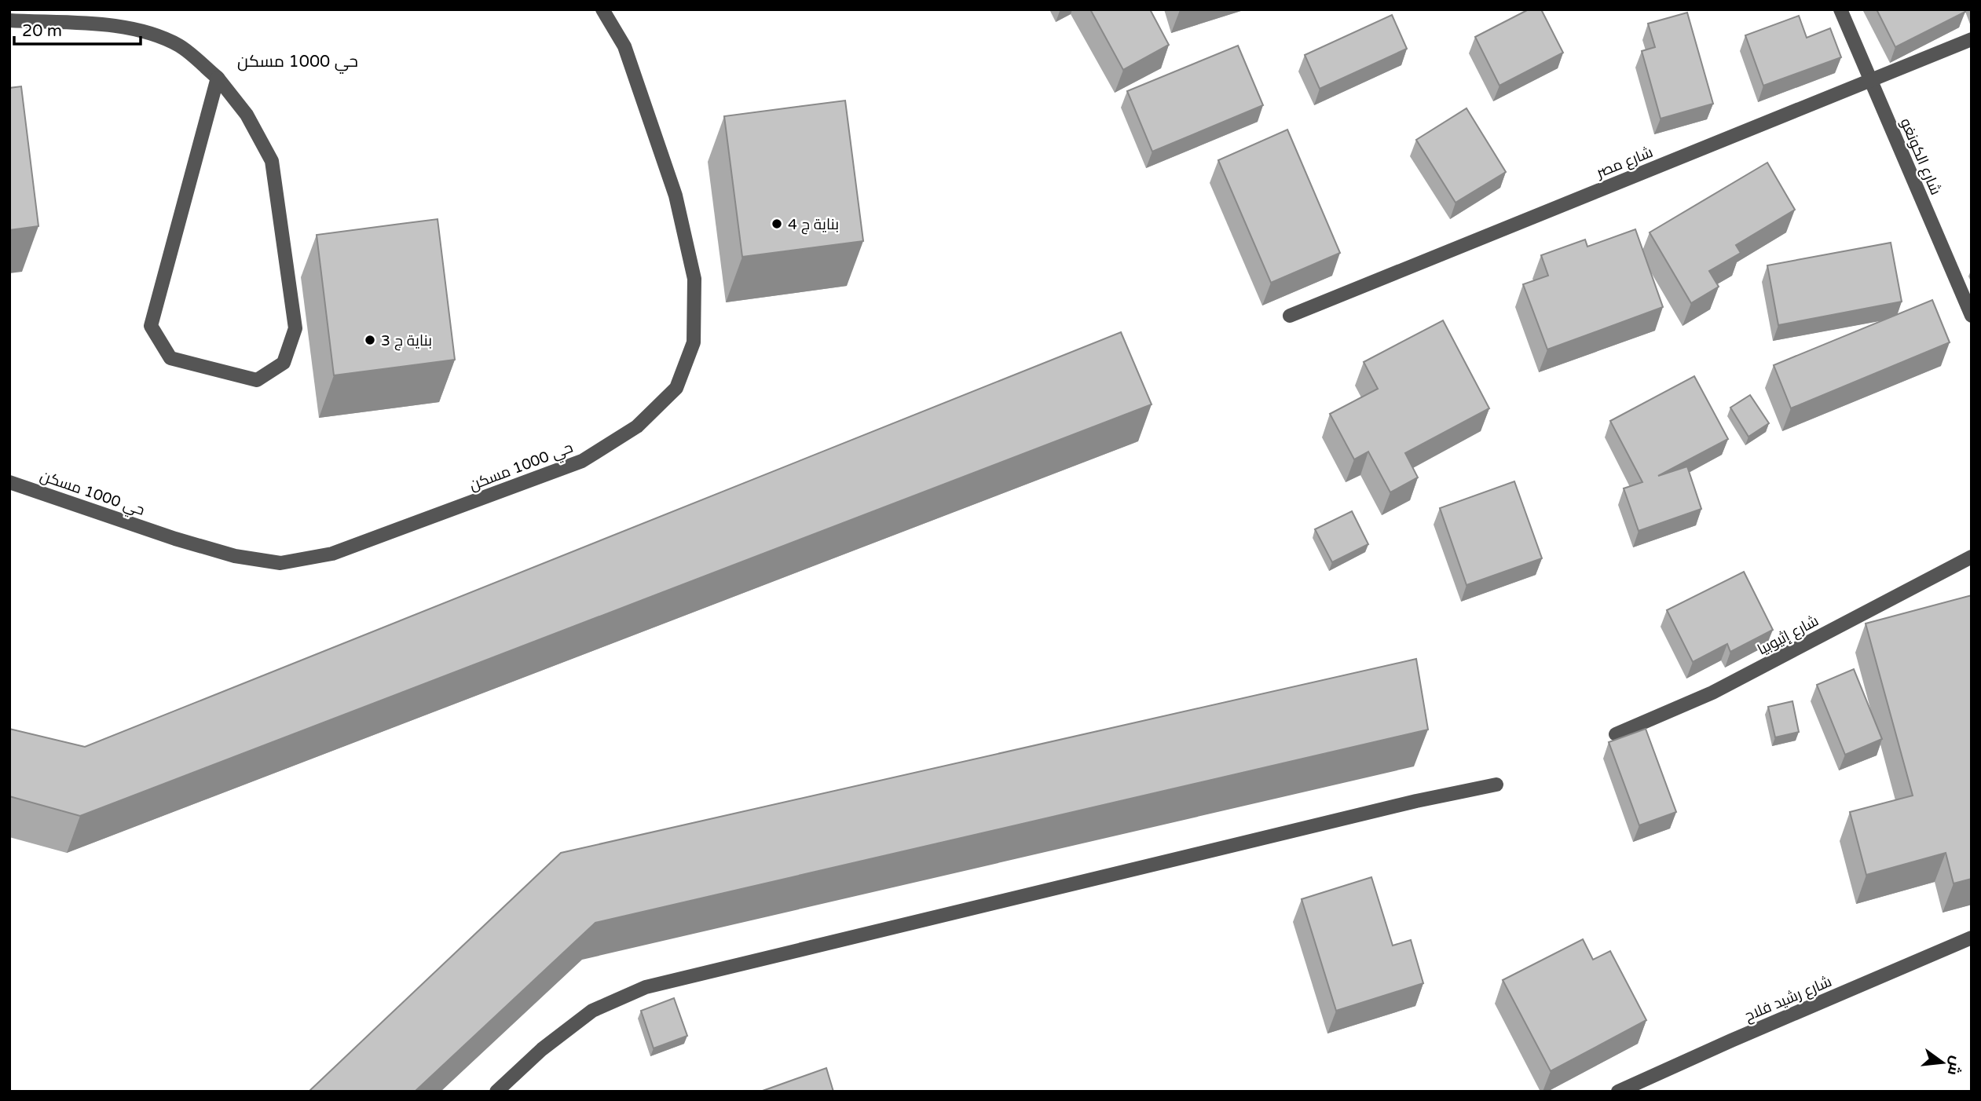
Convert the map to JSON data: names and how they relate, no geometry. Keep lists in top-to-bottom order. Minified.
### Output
{"streets":{"street":["شارع الكونغو","شارع مصر","حي 1000 مسكن","شارع إثيوبيا","شارع رشيد فلاح"]},"crossings":[["شارع الكونغو","شارع مصر"]],"districts":["حي 1000 مسكن"],"places":["بناية ج 4","بناية ج 3"],"scale_bar":"20 m","north":"right"}
